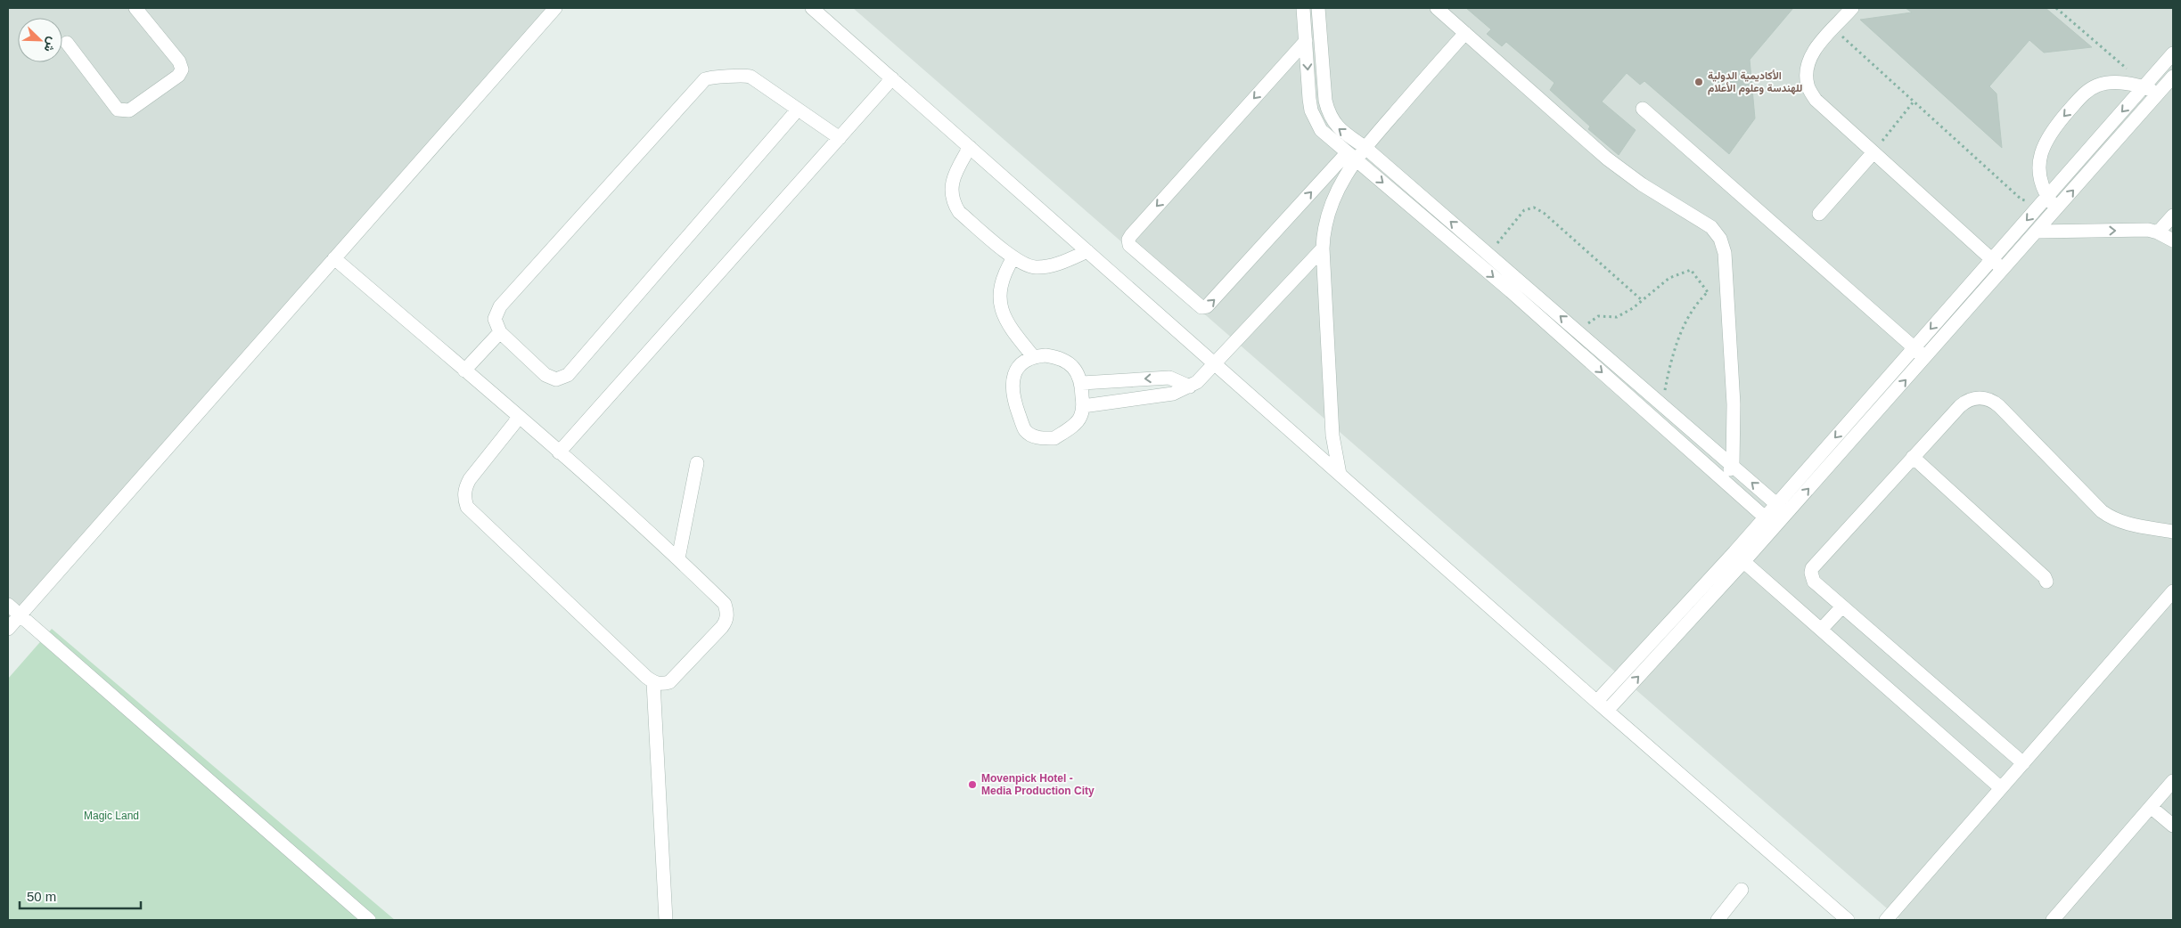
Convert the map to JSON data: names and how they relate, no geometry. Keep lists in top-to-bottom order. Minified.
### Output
{"parks":["Magic Land"],"places":["الأكاديمية الدولية للهندسة وعلوم الأعلام","Movenpick Hotel - Media Production City"],"scale_bar":"50 m","north":"bottom right"}
